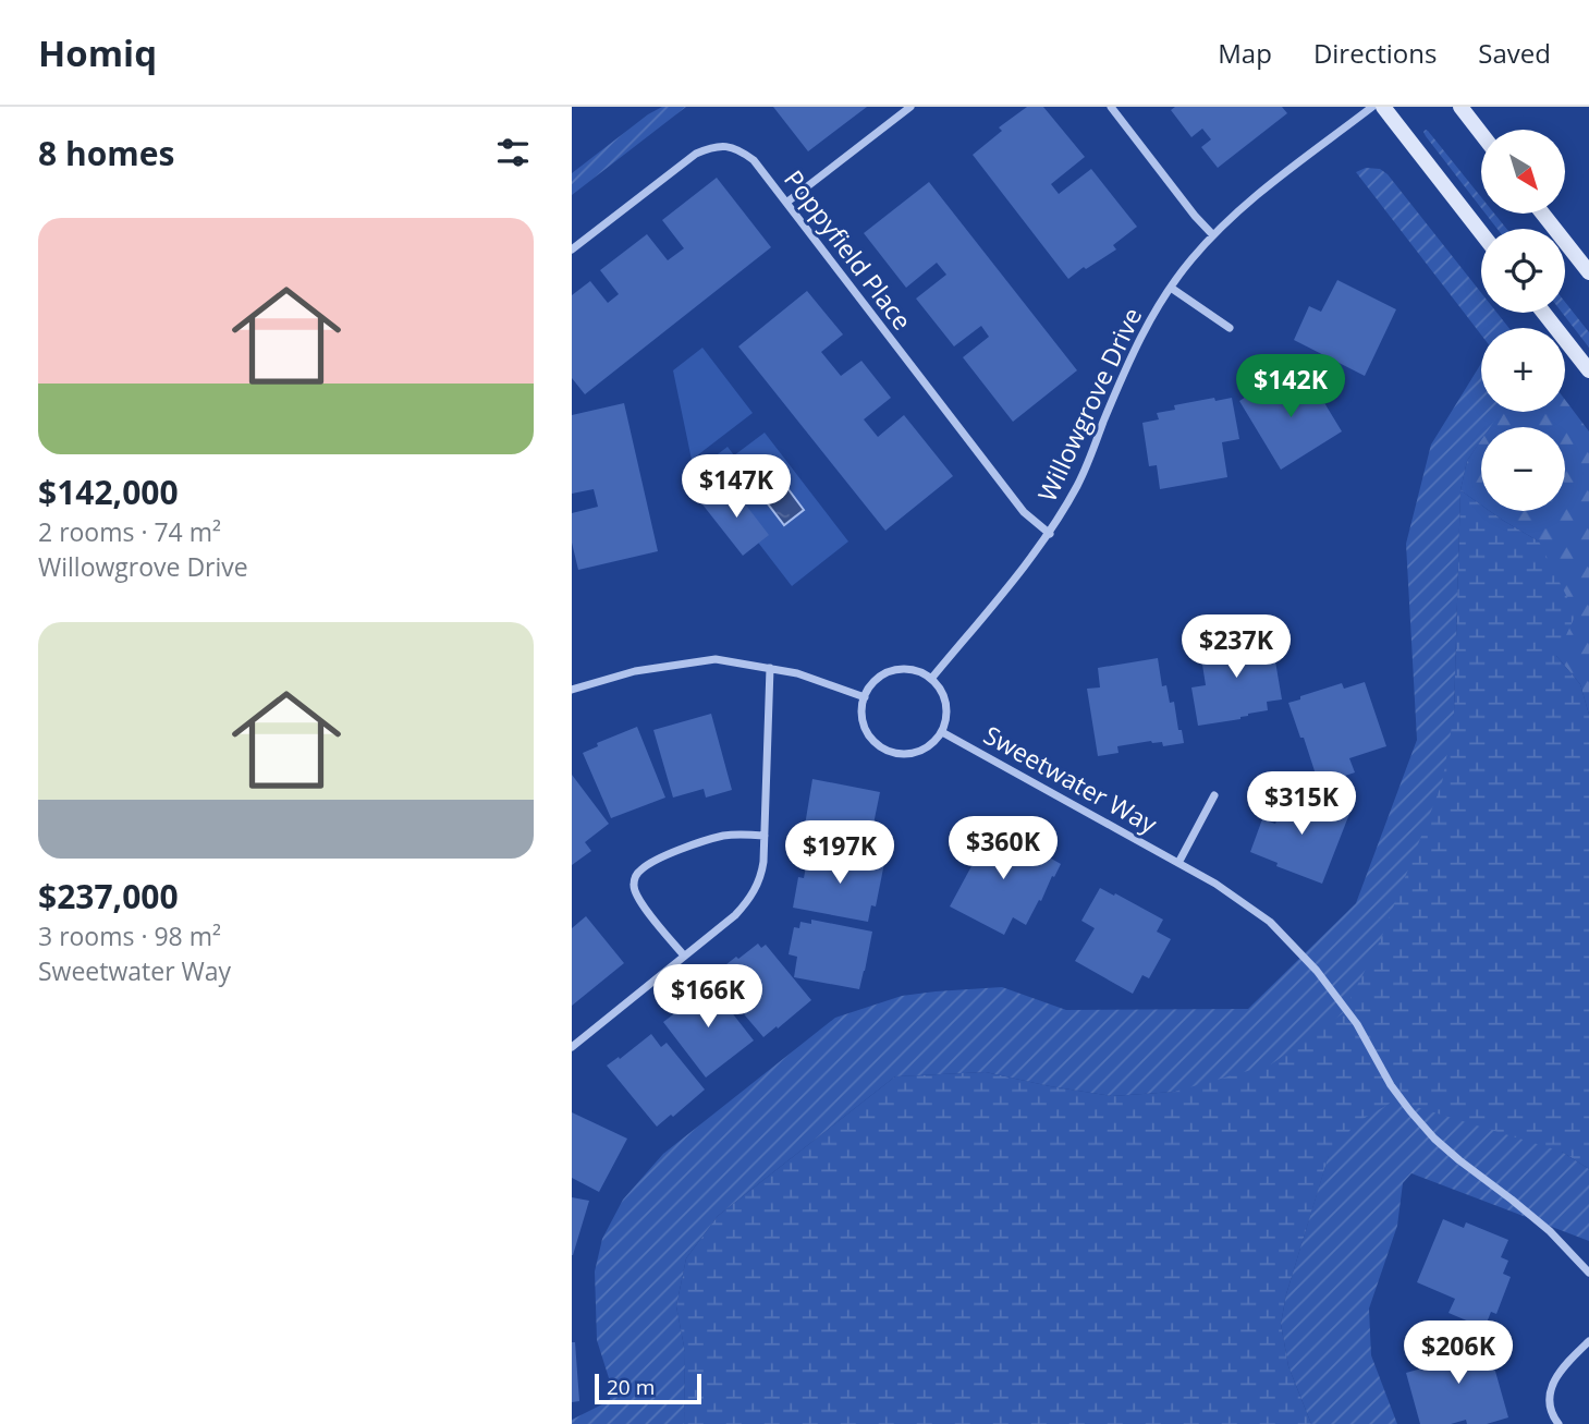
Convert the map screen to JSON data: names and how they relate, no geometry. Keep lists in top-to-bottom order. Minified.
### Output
{"streets":{"street":["Poppyfield Place","Willowgrove Drive","Sweetwater Way"]},"crossings":[["Poppyfield Place","Willowgrove Drive"],["Willowgrove Drive","Sweetwater Way"]],"scale_bar":"20 m","north":"bottom right","page":{"header":"Homiq","nav":["Map","Directions","Saved"],"heading":"8 homes","map_buttons":["+","−"],"list":[{"name":"$142,000","note":"2 rooms · 74 m² · Willowgrove Drive"},{"name":"$237,000","note":"3 rooms · 98 m² · Sweetwater Way"}],"price":["$142K","$147K","$237K","$315K","$360K","$197K","$166K","$206K"],"scale":"20 m"}}
